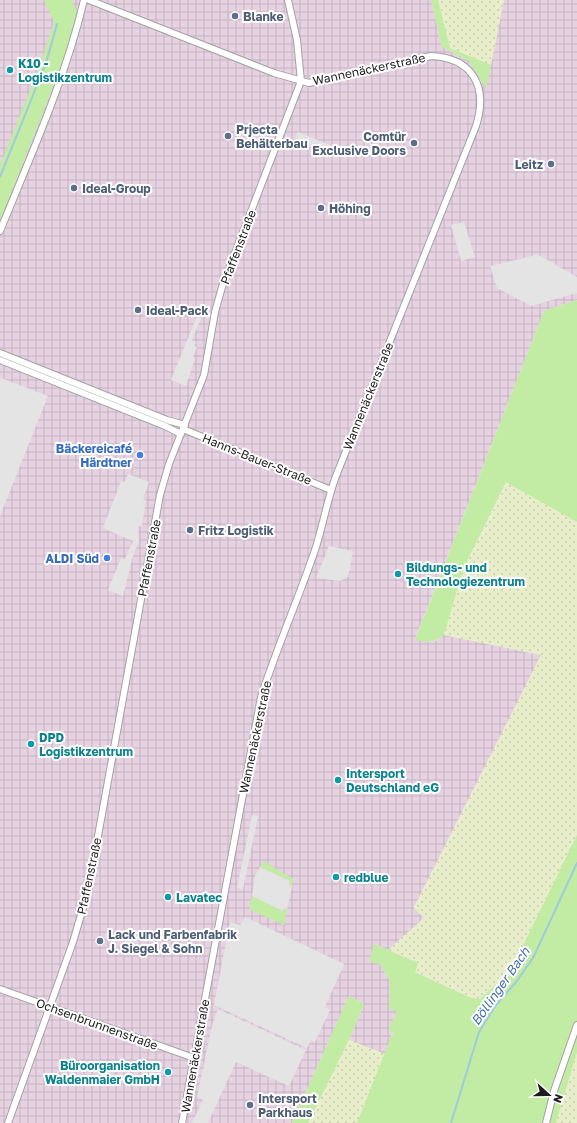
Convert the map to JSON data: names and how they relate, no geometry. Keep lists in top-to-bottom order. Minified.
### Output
{"streets":{"street":["Wannenäckerstraße","Pfaffenstraße","Hanns-Bauer-Straße","Ochsenbrunnenstraße"]},"crossings":[["Wannenäckerstraße","Pfaffenstraße"],["Wannenäckerstraße","Hanns-Bauer-Straße"],["Wannenäckerstraße","Ochsenbrunnenstraße"],["Pfaffenstraße","Hanns-Bauer-Straße"],["Pfaffenstraße","Ochsenbrunnenstraße"]],"water":["Böllinger Bach"],"places":["Blanke","K10 - Logistikzentrum","Prjecta Behälterbau","Comtür Exclusive Doors","Leitz","Ideal-Group","Höhing","Ideal-Pack","Bäckereicafé Härdtner","Fritz Logistik","ALDI Süd","Bildungs- und Technologiezentrum","DPD Logistikzentrum","Intersport Deutschland eG","redblue","Lavatec","Lack und Farbenfabrik J. Siegel & Sohn","Büroorganisation Waldenmaier GmbH","Intersport Parkhaus"],"north":"right"}
